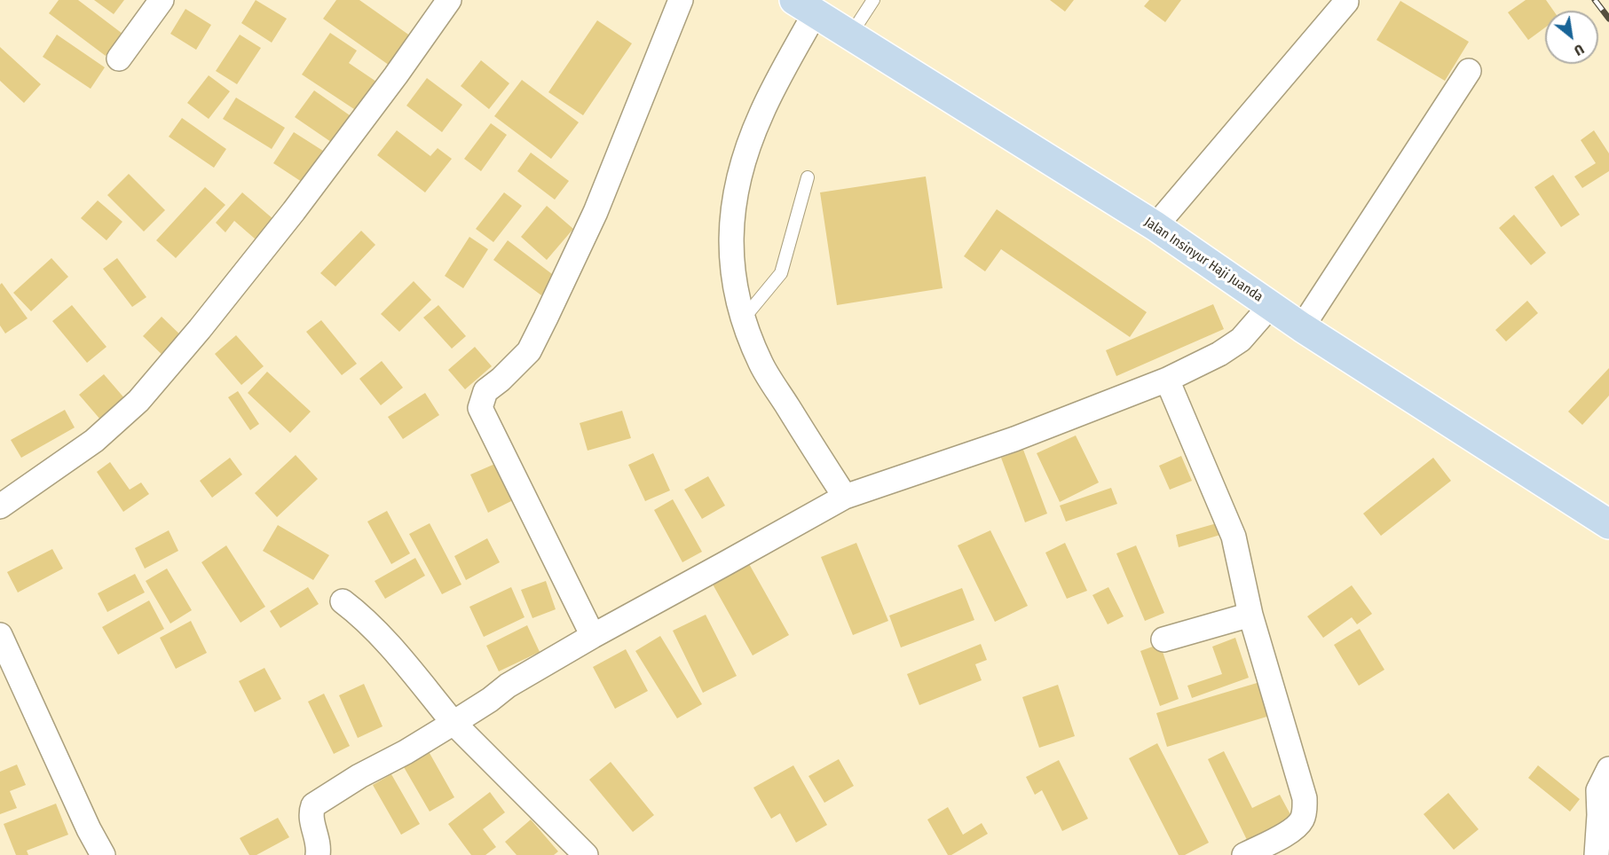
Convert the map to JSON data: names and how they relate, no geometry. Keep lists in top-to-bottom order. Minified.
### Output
{"streets":{"highway":["Jalan Insinyur Haji Juanda"]},"north":"bottom right"}
